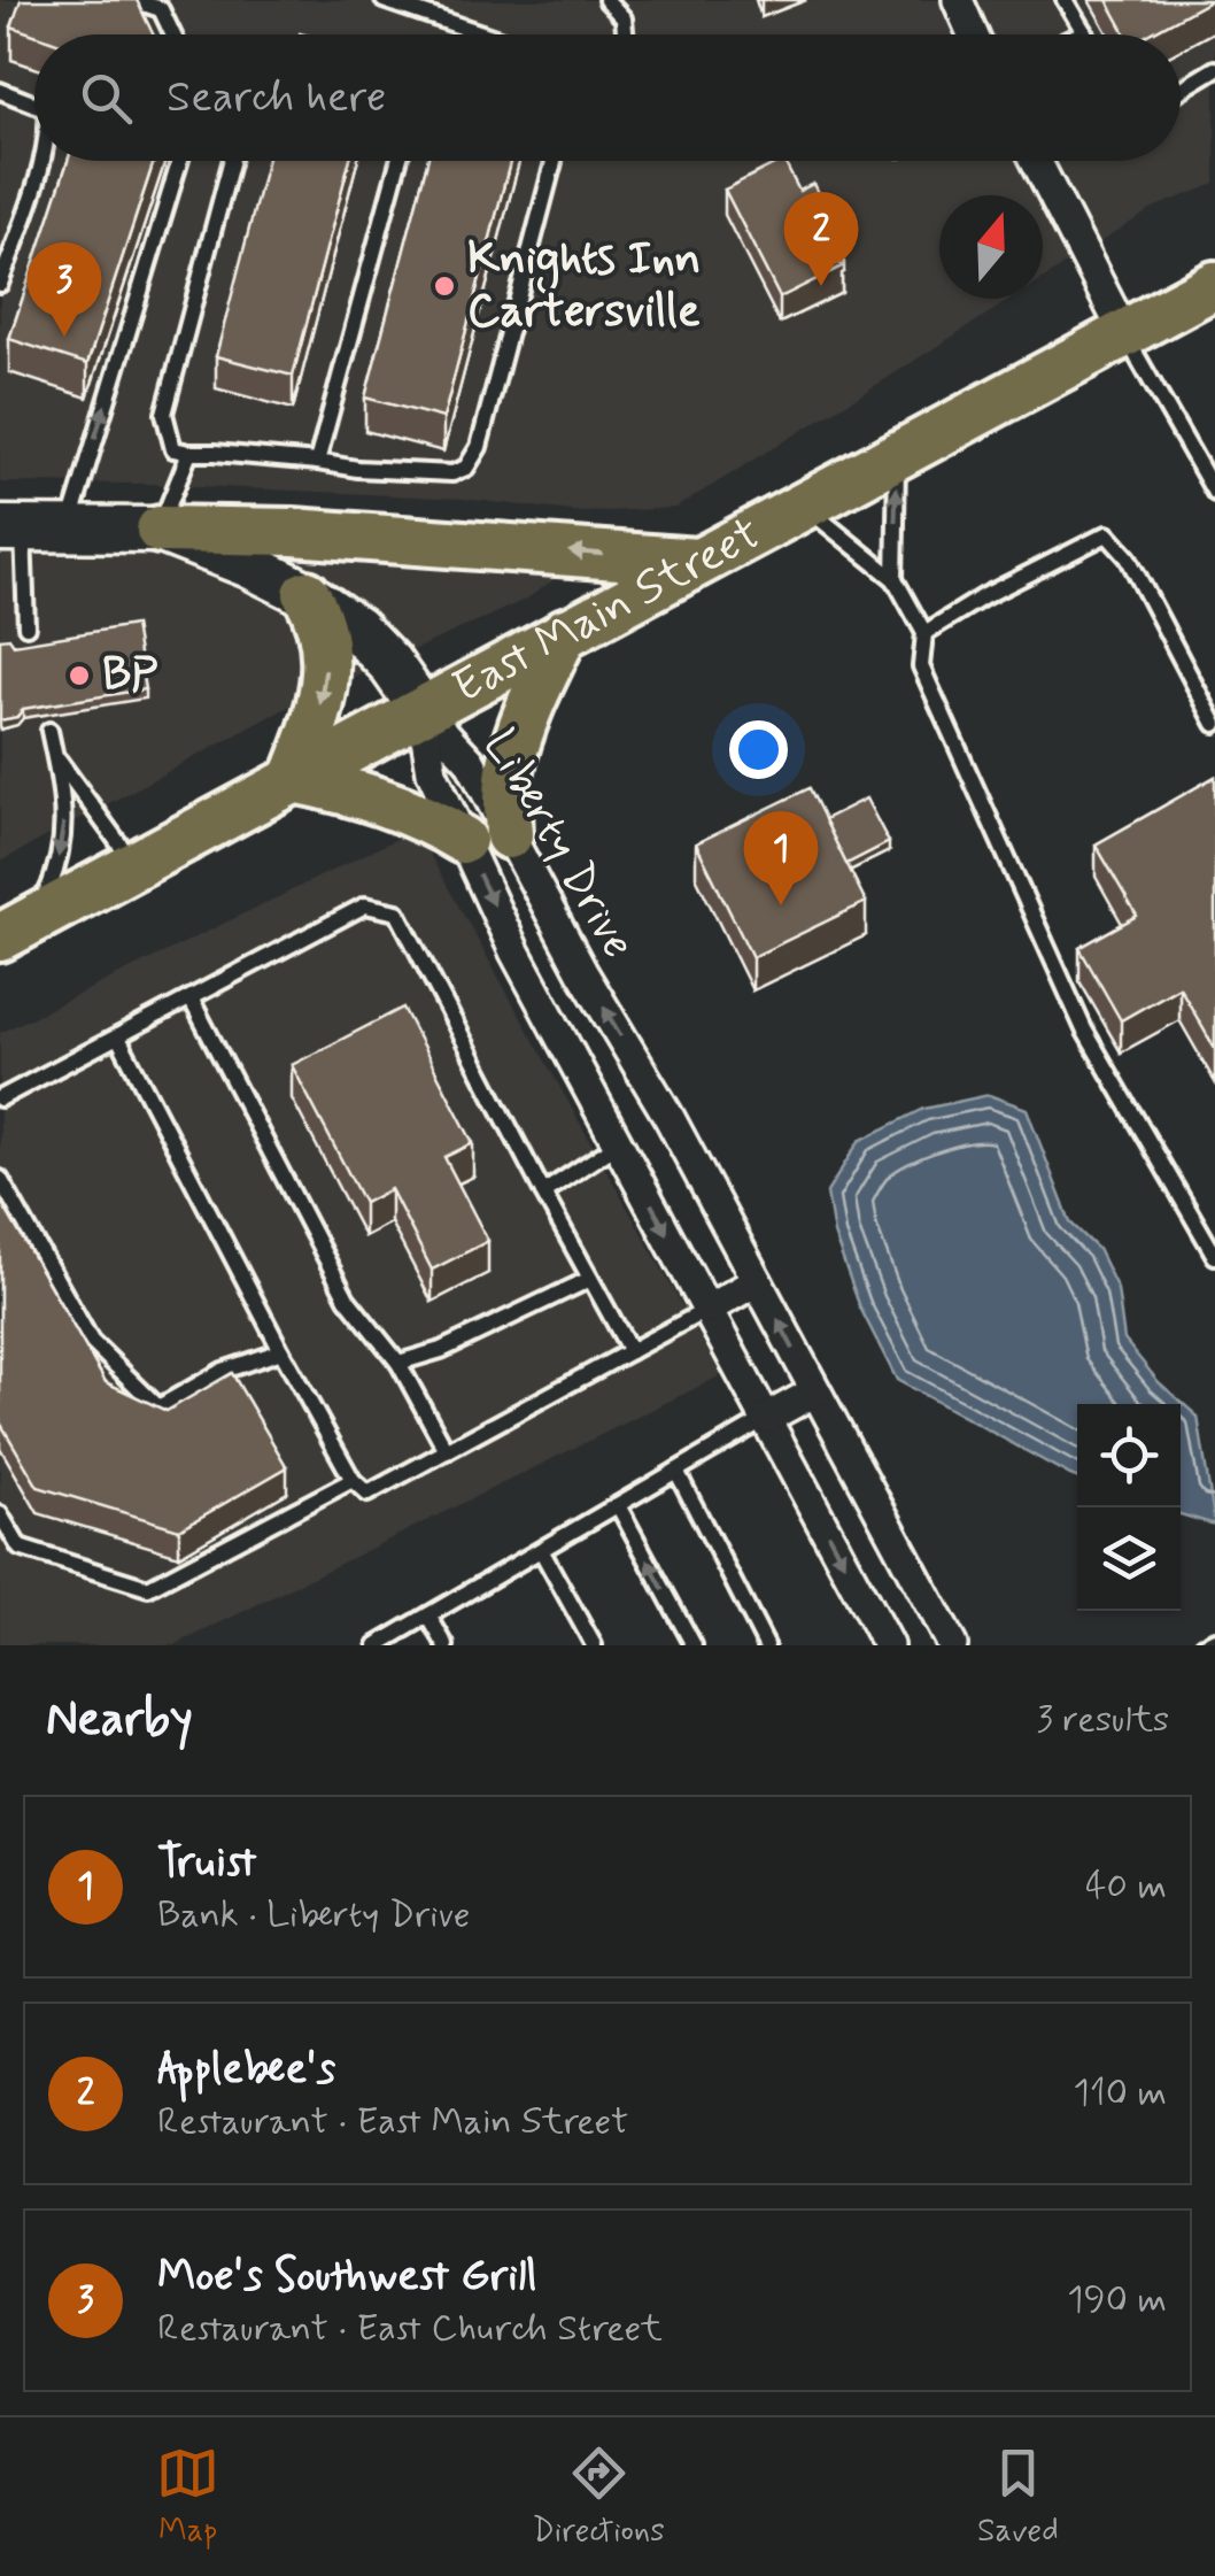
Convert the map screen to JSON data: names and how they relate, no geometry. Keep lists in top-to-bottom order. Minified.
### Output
{"streets":{"main road":["East Main Street"],"street":["Liberty Drive"]},"crossings":[["East Main Street","Liberty Drive"]],"places":["Knights Inn Cartersville","BP"],"north":"top","page":{"search":"Search here","pins":["2","3","1"],"heading":["Nearby","3 results"],"list":[{"mark":"1","name":"Truist","note":"Bank · Liberty Drive","value":"40 m"},{"mark":"2","name":"Applebee's","note":"Restaurant · East Main Street","value":"110 m"},{"mark":"3","name":"Moe's Southwest Grill","note":"Restaurant · East Church Street","value":"190 m"}],"nav":["Map","Directions","Saved"]}}
